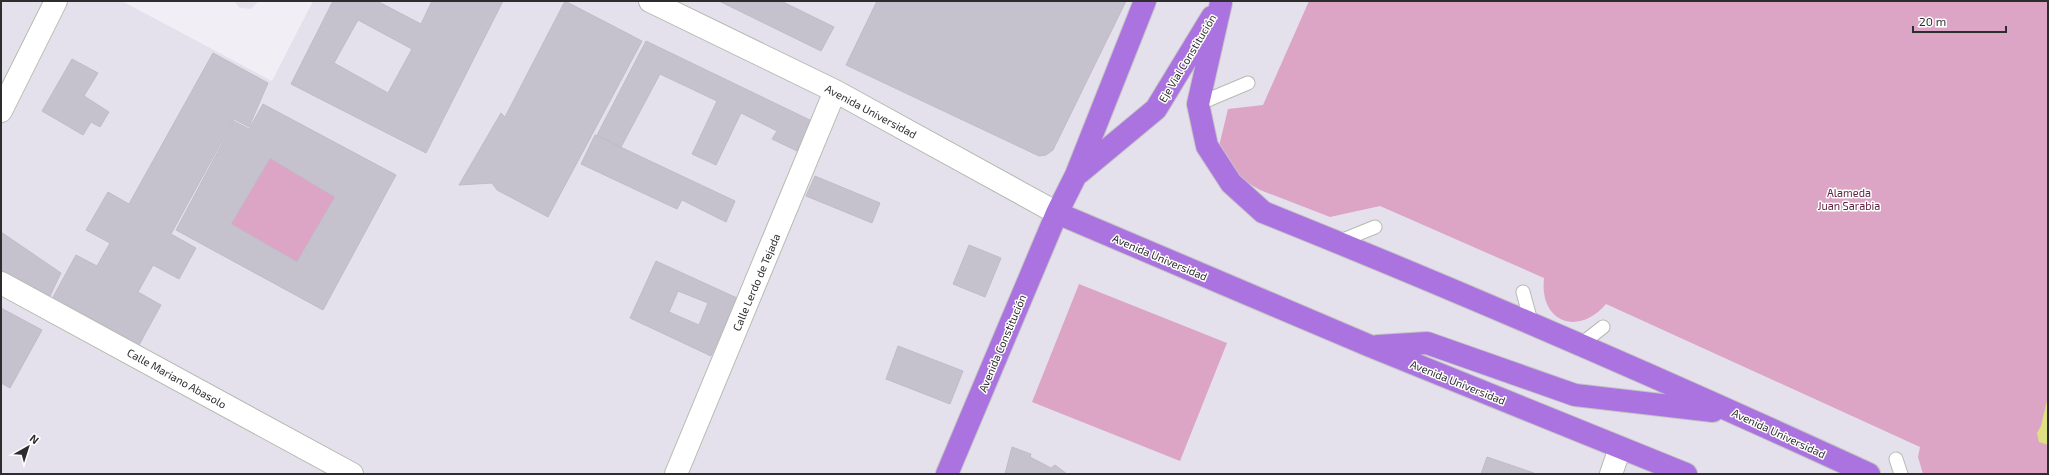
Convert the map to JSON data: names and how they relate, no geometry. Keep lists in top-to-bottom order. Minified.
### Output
{"streets":{"main road":["Eje Vial Constitución","Avenida Universidad","Avenida Constitución"],"street":["Calle Lerdo de Tejada","Calle Mariano Abasolo"]},"crossings":[["Eje Vial Constitución","Avenida Universidad"],["Eje Vial Constitución","Avenida Constitución"],["Avenida Universidad","Calle Lerdo de Tejada"],["Avenida Universidad","Avenida Constitución"]],"parks":["Alameda Juan Sarabia"],"scale_bar":"20 m","north":"top right"}
